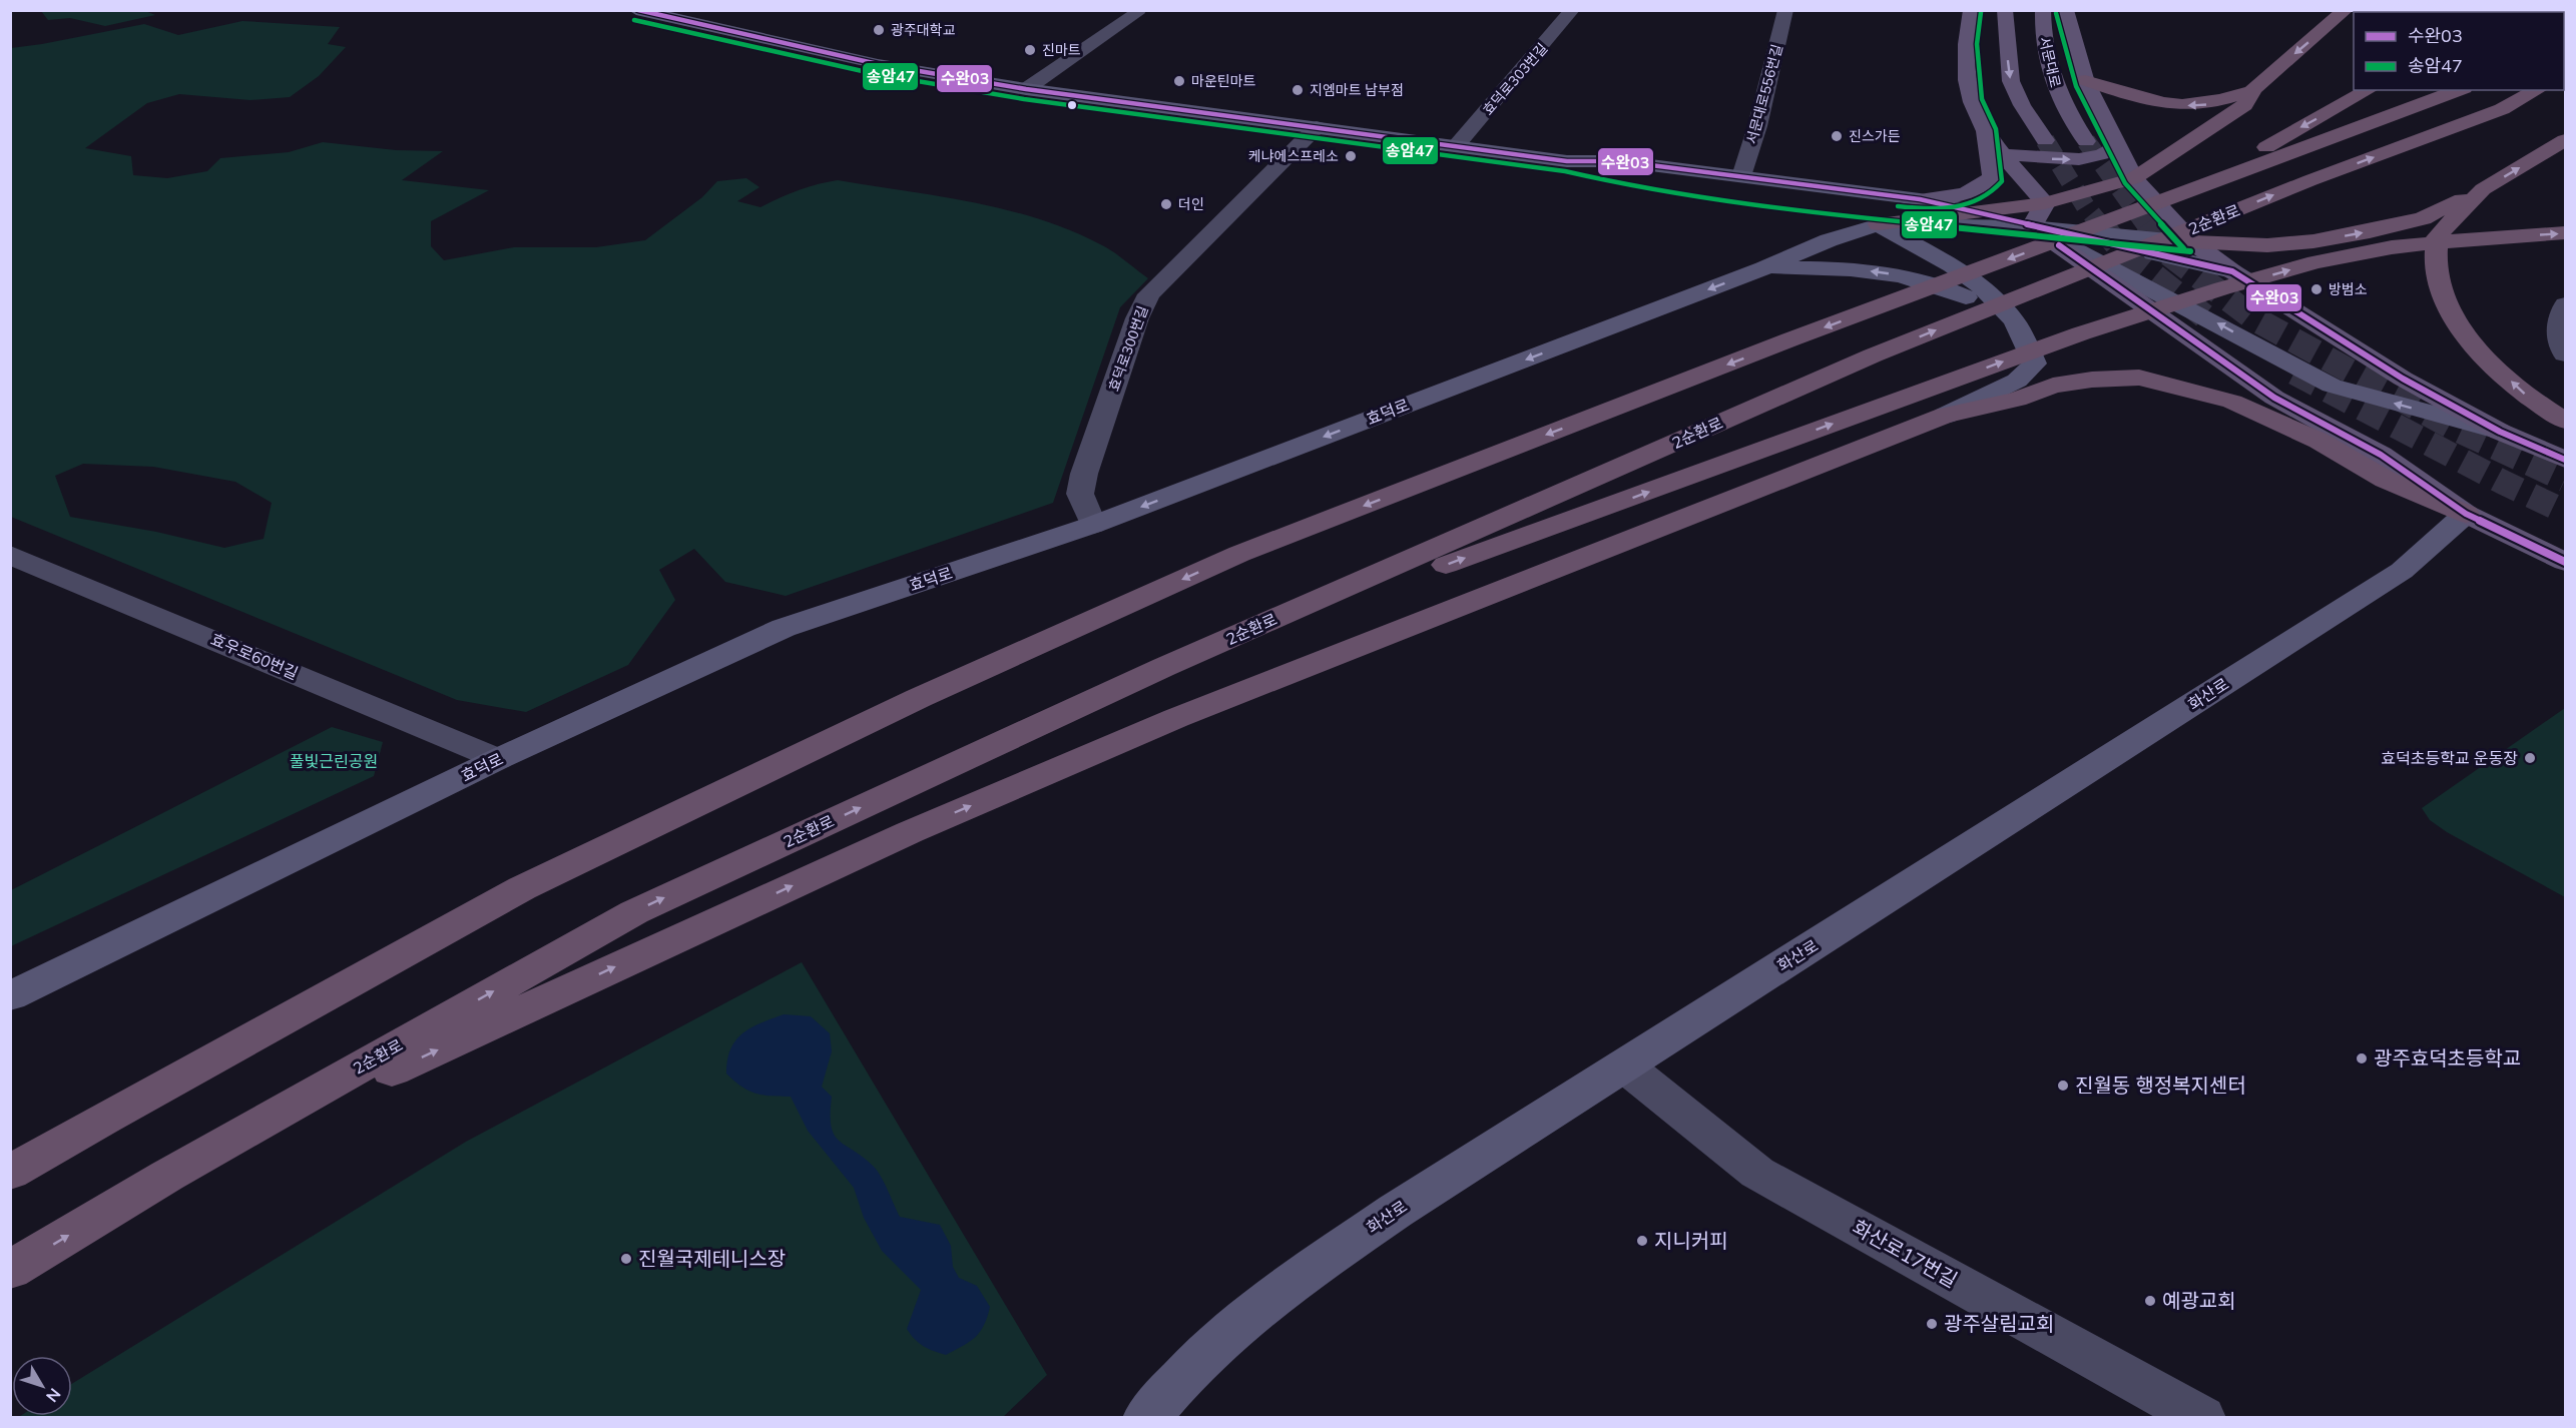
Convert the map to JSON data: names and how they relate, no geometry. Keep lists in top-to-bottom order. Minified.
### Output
{"streets":{"highway":["2순환로"],"main road":["서문대로","효덕로","화산로"],"street":["효덕로303번길","서문대로556번길","효덕로300번길","효우로60번길","화산로17번길"]},"crossings":[["효덕로300번길","효덕로"],["효덕로","효우로60번길"],["화산로","화산로17번길"]],"one_way":["효덕로"],"parks":["풀빛근린공원"],"places":["광주대학교","진마트","마운틴마트","지엠마트 남부점","진스가든","케냐에스프레소","더인","방범소","효덕초등학교 운동장","광주효덕초등학교","진월동 행정복지센터","지니커피","진월국제테니스장","예광교회","광주살림교회"],"lines":["transit line 수완03","transit line 송암47"],"legend":["수완03","송암47"],"north":"bottom right"}
